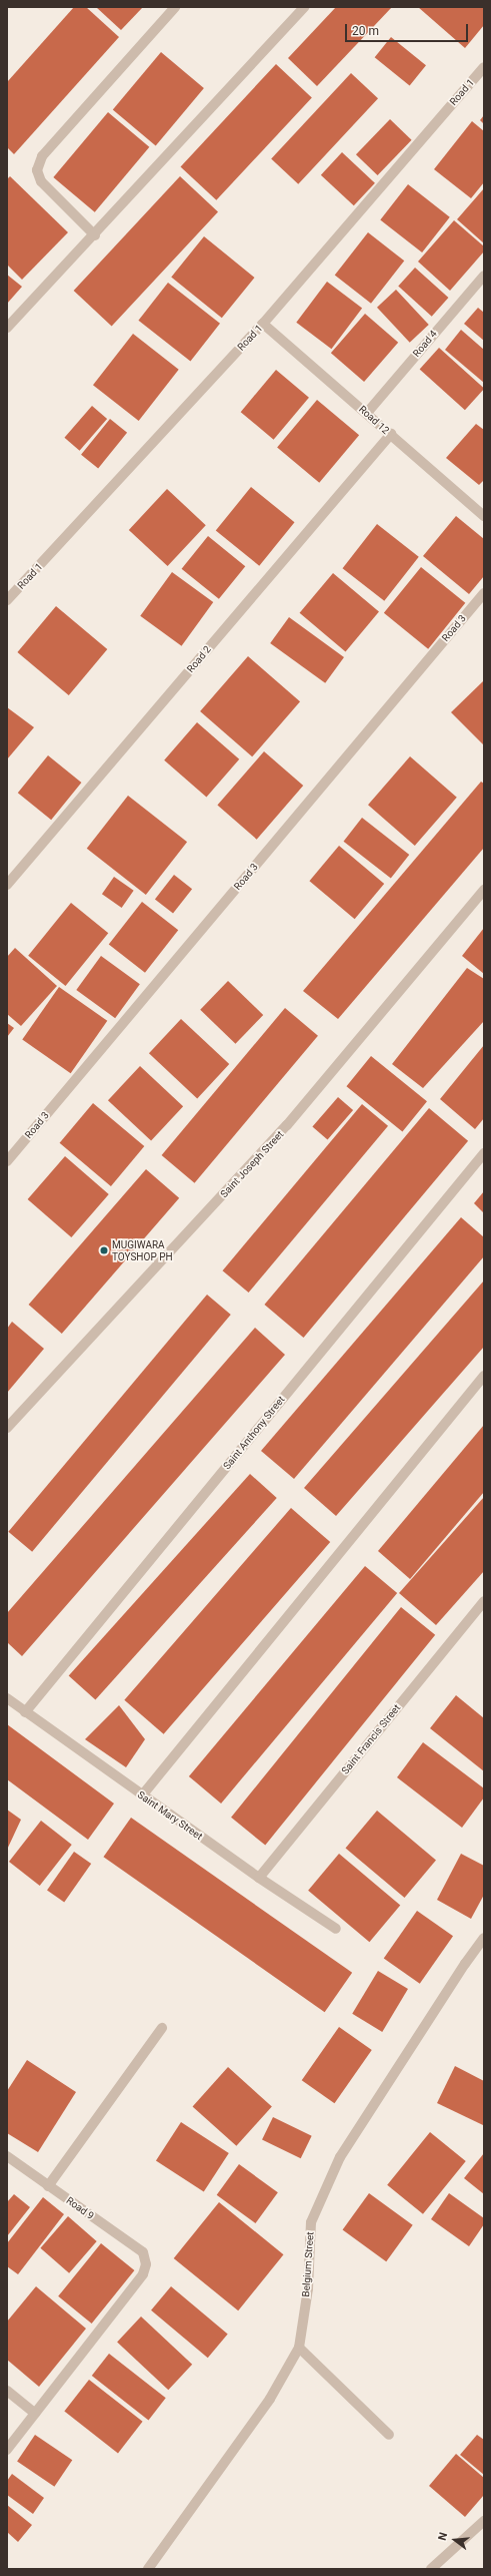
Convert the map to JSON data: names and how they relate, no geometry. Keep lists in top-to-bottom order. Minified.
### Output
{"streets":{"street":["Road 1","Road 4","Road 12","Road 3","Road 2","Saint Joseph Street","Saint Anthony Street","Saint Francis Street","Saint Mary Street","Road 9","Belgium Street"]},"crossings":[["Road 1","Road 12"],["Road 4","Road 12"],["Road 12","Road 2"],["Saint Anthony Street","Saint Mary Street"],["Saint Francis Street","Saint Mary Street"]],"places":["MUGIWARA TOYSHOP PH"],"scale_bar":"20 m","north":"left"}
